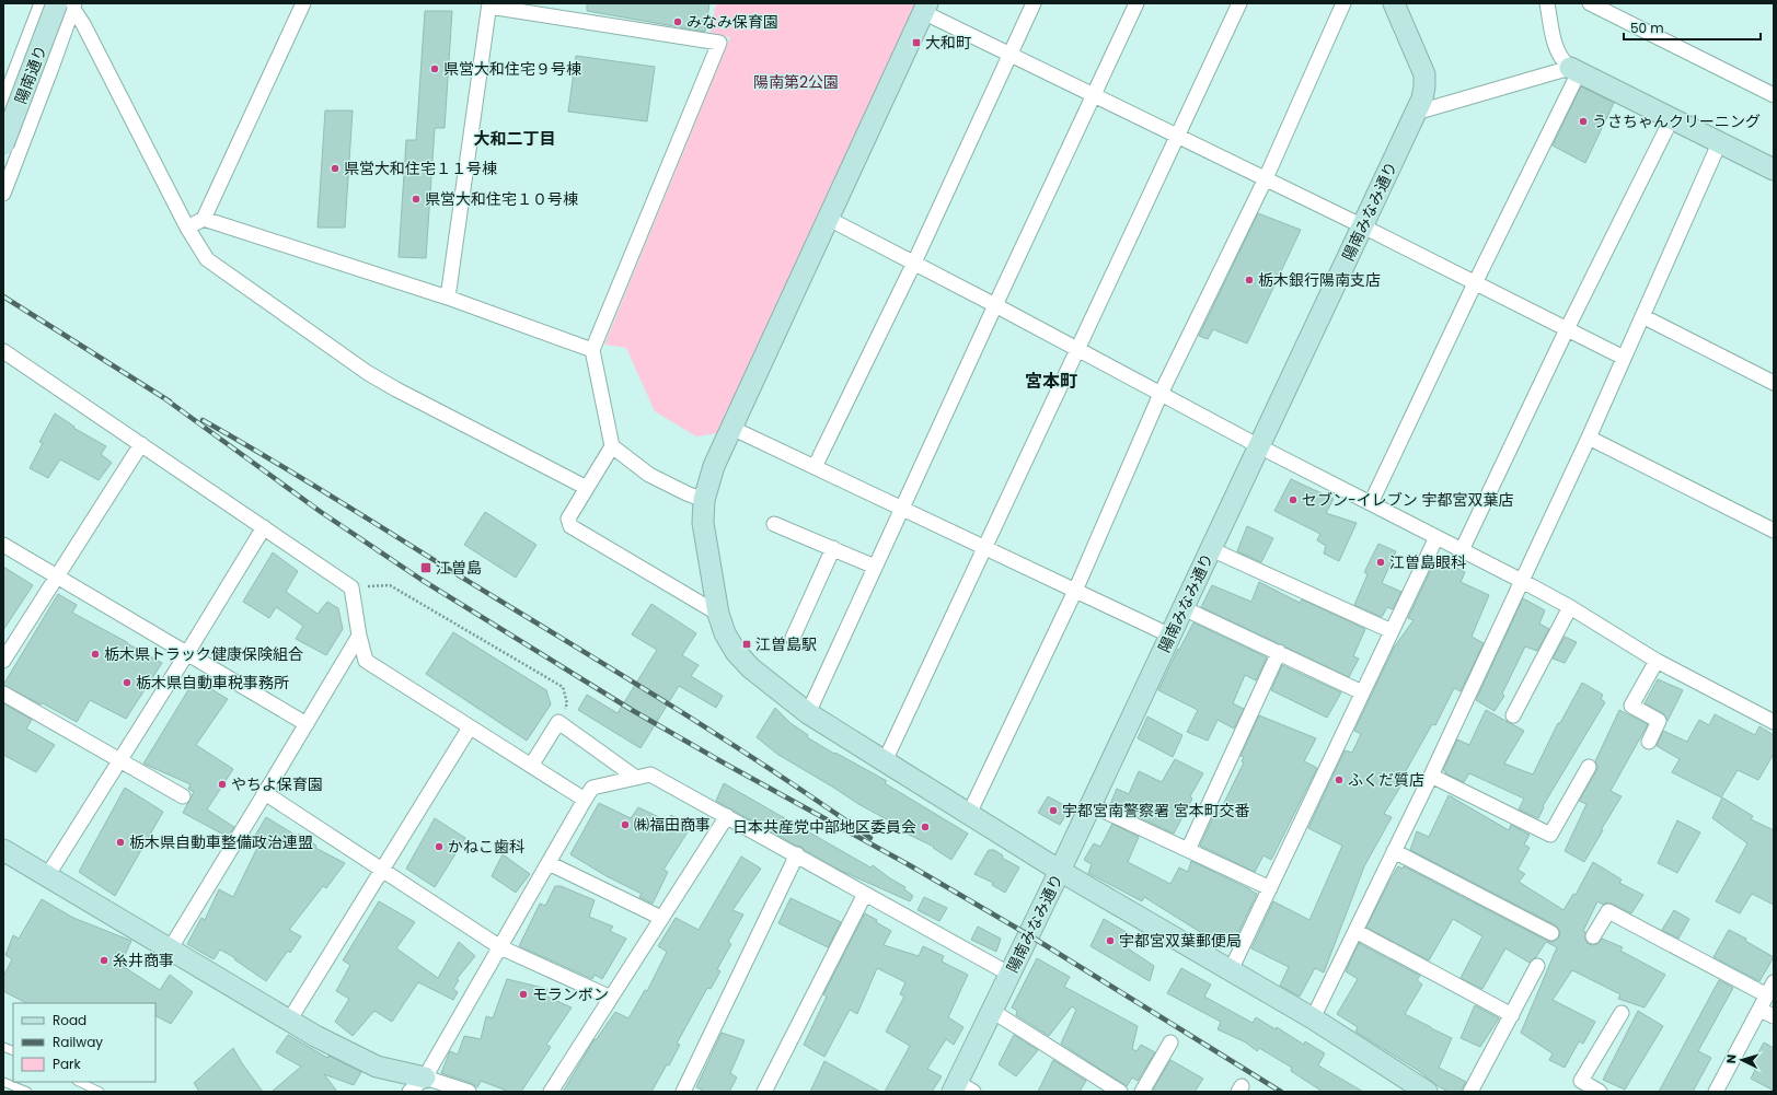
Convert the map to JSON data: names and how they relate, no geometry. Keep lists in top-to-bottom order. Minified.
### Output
{"streets":{"street":["陽南通り","陽南みなみ通り"]},"districts":["大和二丁目","宮本町"],"parks":["陽南第2公園"],"places":{"other":["みなみ保育園","県営大和住宅９号棟","うさちゃんクリーニング","県営大和住宅１１号棟","県営大和住宅１０号棟","栃木銀行陽南支店","セブン-イレブン 宇都宮双葉店","江曽島眼科","栃木県トラック健康保険組合","栃木県自動車税事務所","ふくだ質店","やちよ保育園","宇都宮南警察署 宮本町交番","㈱福田商事","日本共産党中部地区委員会","栃木県自動車整備政治連盟","かねこ歯科","宇都宮双葉郵便局","糸井商事","モランボン"],"transit":["大和町","江曽島","江曽島駅"]},"legend":["Road","Railway","Park"],"scale_bar":"50 m","north":"left"}
